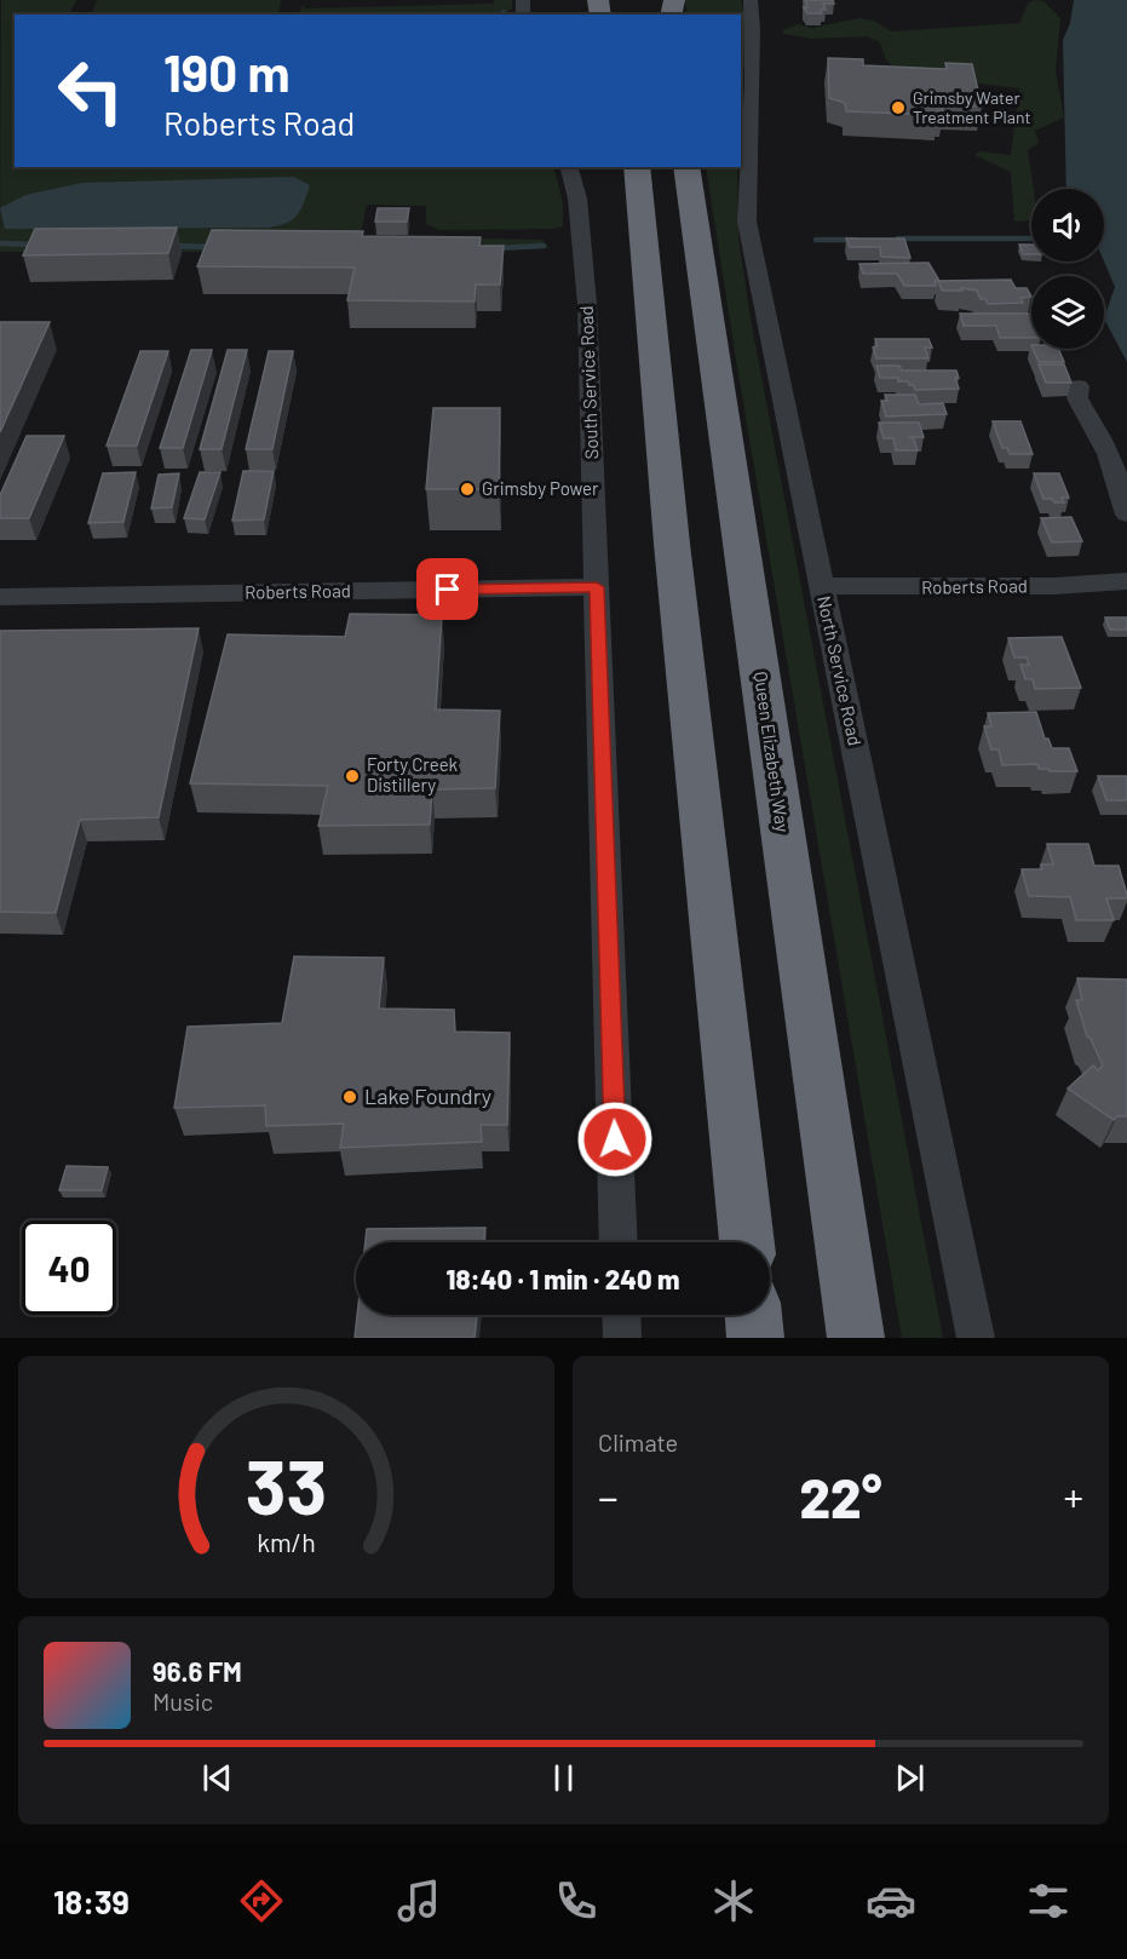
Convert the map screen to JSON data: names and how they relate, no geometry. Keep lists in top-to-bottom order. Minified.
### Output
{"streets":{"highway":["Queen Elizabeth Way"],"street":["South Service Road","Roberts Road","North Service Road"]},"crossings":[["South Service Road","Roberts Road"],["Roberts Road","North Service Road"]],"places":["Grimsby Water Treatment Plant","Grimsby Power","Forty Creek Distillery","Lake Foundry"],"page":{"turn":["190 m","Roberts Road"],"limit":"40","trip":"18:40 · 1 min · 240 m","tile":"Climate","heat":["−","22°","+"],"song":["96.6 FM","Music"],"tabs":"18:39","gauge":["33","km/h"]}}
